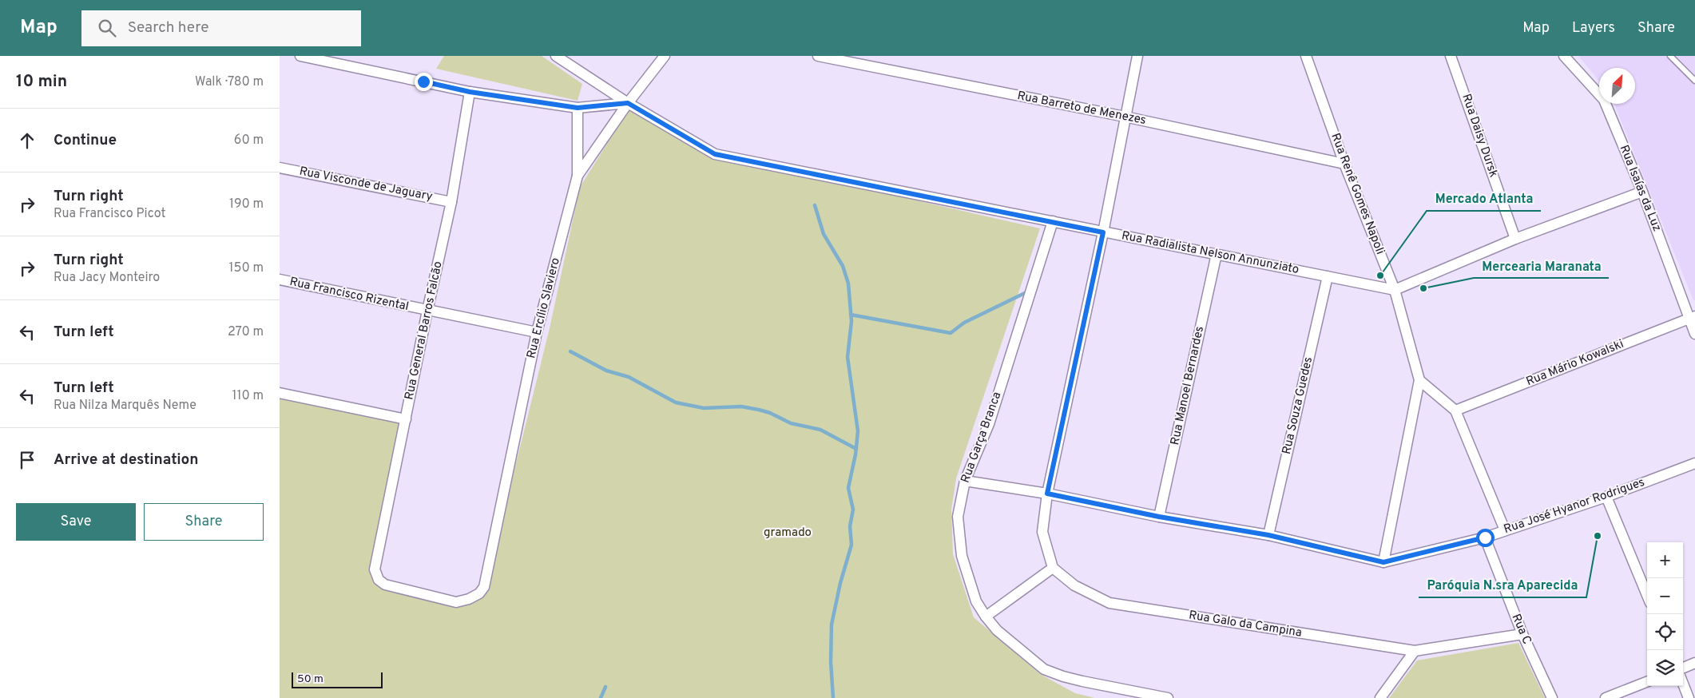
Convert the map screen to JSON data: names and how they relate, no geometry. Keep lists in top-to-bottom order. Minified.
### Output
{"streets":{"street":["Rua Barreto de Menezes","Rua Daisy Dursk","Rua Visconde de Jaguary","Rua Isaías da Luz","Rua Renê Gomes Napoli","Rua Radialista Nelson Annunziato","Rua Francisco Rizental","Rua Ercílio Slaviero","Rua General Barros Falcão","Rua Mário Kowalski","Rua Manoel Bernardes","Rua Souza Guedes","Rua Garça Branca","Rua José Hyanor Rodrigues","Rua Galo da Campina","Rua C"]},"crossings":[["Rua Barreto de Menezes","Rua Renê Gomes Napoli"],["Rua Visconde de Jaguary","Rua General Barros Falcão"],["Rua Isaías da Luz","Rua Mário Kowalski"],["Rua Renê Gomes Napoli","Rua Radialista Nelson Annunziato"],["Rua Renê Gomes Napoli","Rua José Hyanor Rodrigues"],["Rua Radialista Nelson Annunziato","Rua Ercílio Slaviero"],["Rua Radialista Nelson Annunziato","Rua Manoel Bernardes"],["Rua Radialista Nelson Annunziato","Rua Souza Guedes"],["Rua Radialista Nelson Annunziato","Rua Garça Branca"],["Rua Francisco Rizental","Rua Ercílio Slaviero"],["Rua Francisco Rizental","Rua General Barros Falcão"],["Rua Ercílio Slaviero","Rua General Barros Falcão"],["Rua José Hyanor Rodrigues","Rua C"],["Rua Galo da Campina","Rua C"]],"parks":["gramado"],"places":["Mercado Atlanta","Mercearia Maranata","Paróquia N.sra Aparecida"],"scale_bar":"50 m","north":"top right","page":{"header":"Map","search":"Search here","nav":["Map","Layers","Share"],"heading":["10 min","Walk · 780 m"],"list":[["Continue","60 m"],["Turn right","Rua Francisco Picot","190 m"],["Turn right","Rua Jacy Monteiro","150 m"],["Turn left","270 m"],["Turn left","Rua Nilza Marquês Neme","110 m"],"Arrive at destination"],"buttons":["Save","Share"],"map_buttons":["+","−"],"scale":"50 m"}}
